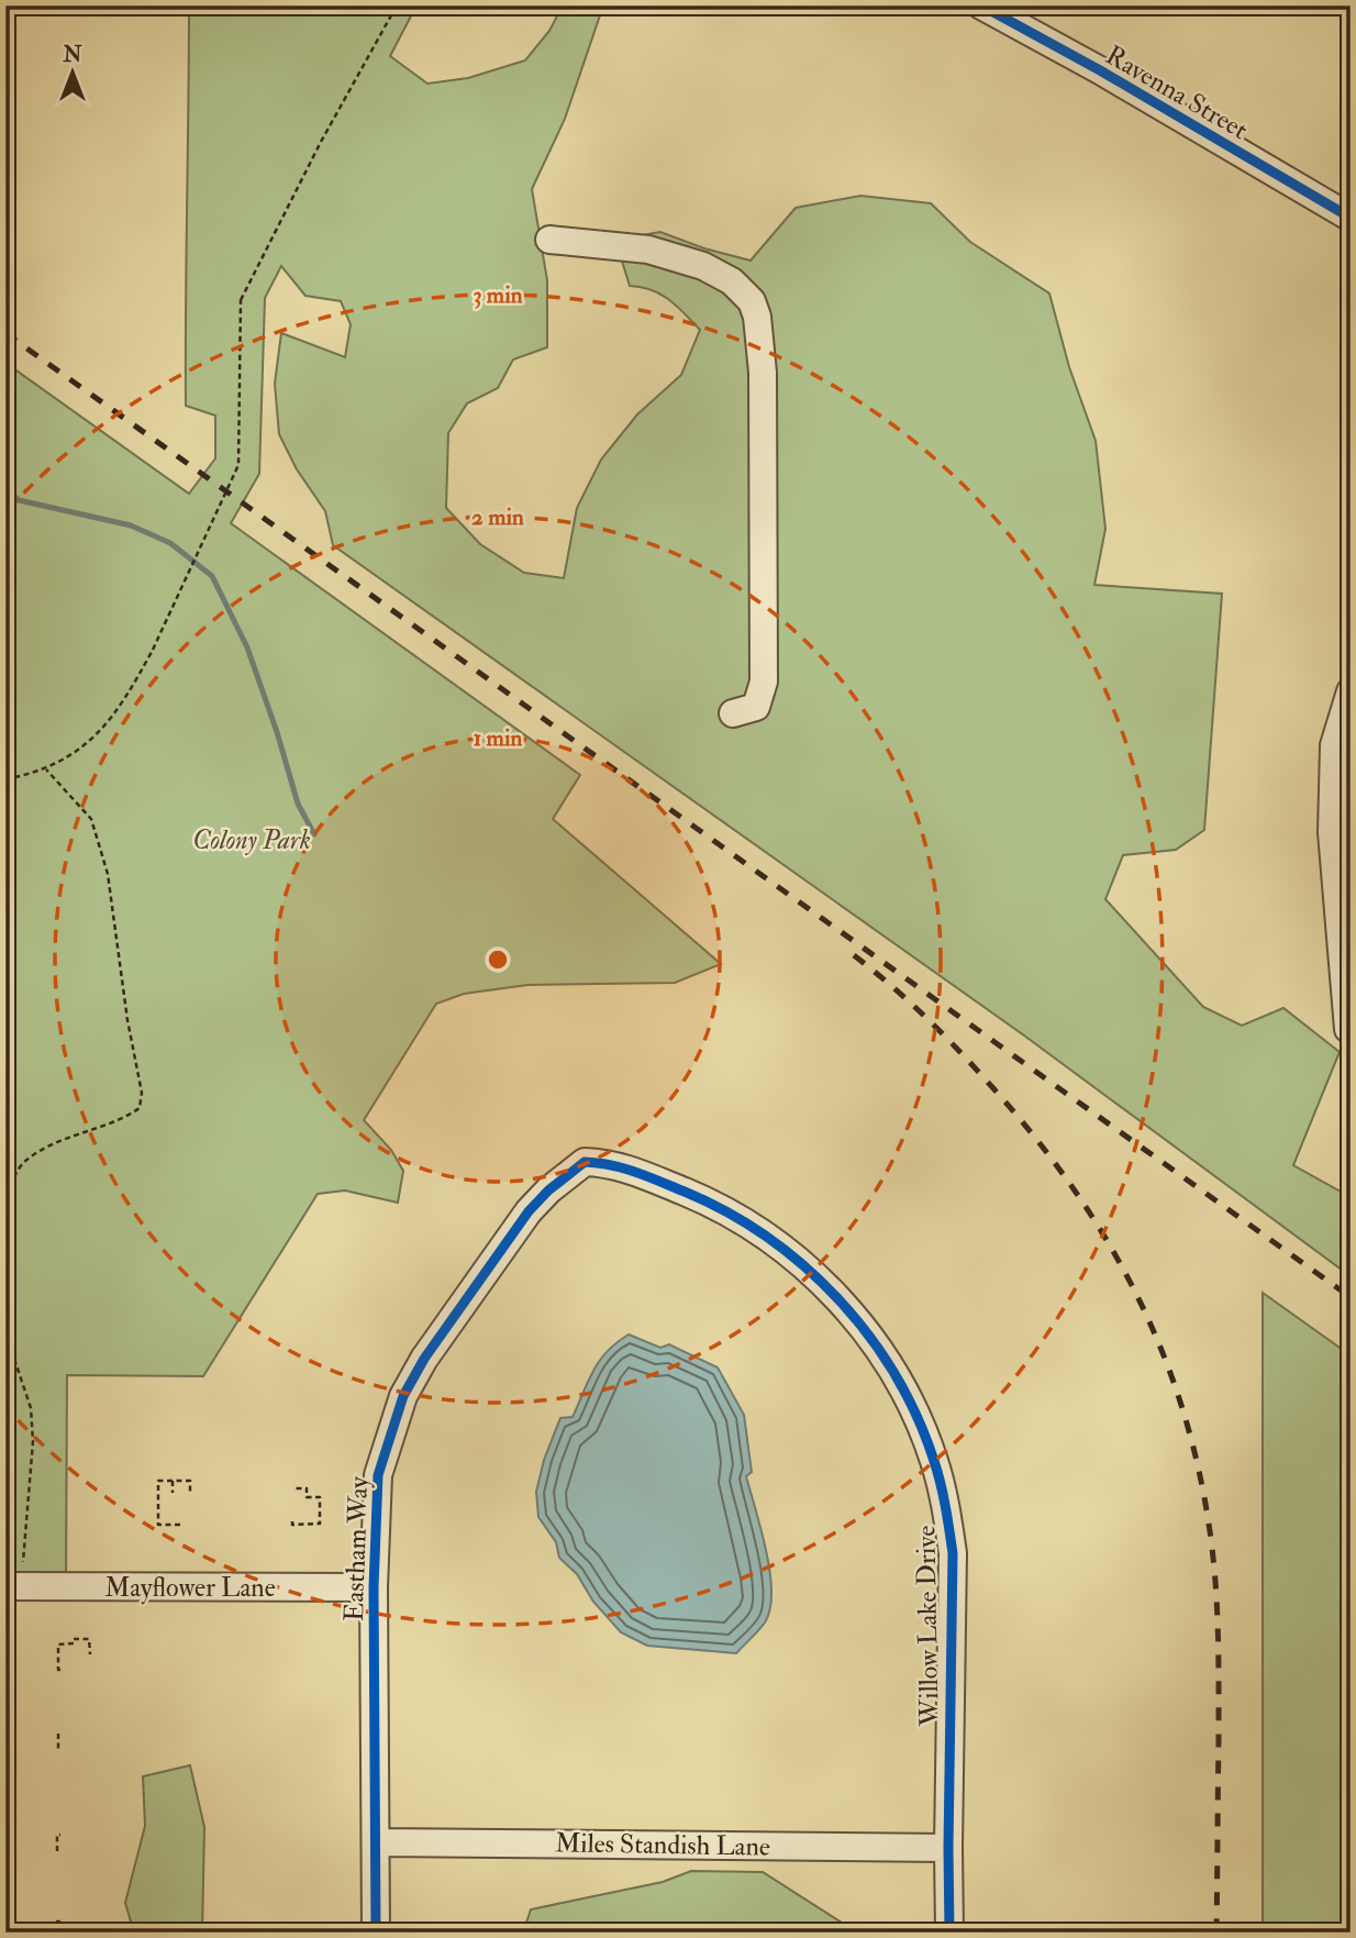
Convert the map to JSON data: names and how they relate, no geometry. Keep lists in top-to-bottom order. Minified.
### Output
{"streets":{"street":["Ravenna Street","Eastham Way","Mayflower Lane","Willow Lake Drive","Miles Standish Lane"]},"crossings":[["Eastham Way","Mayflower Lane"],["Eastham Way","Willow Lake Drive"],["Eastham Way","Miles Standish Lane"],["Willow Lake Drive","Miles Standish Lane"]],"parks":["Colony Park"],"north":"top","rings":["3 min","2 min","1 min"]}
